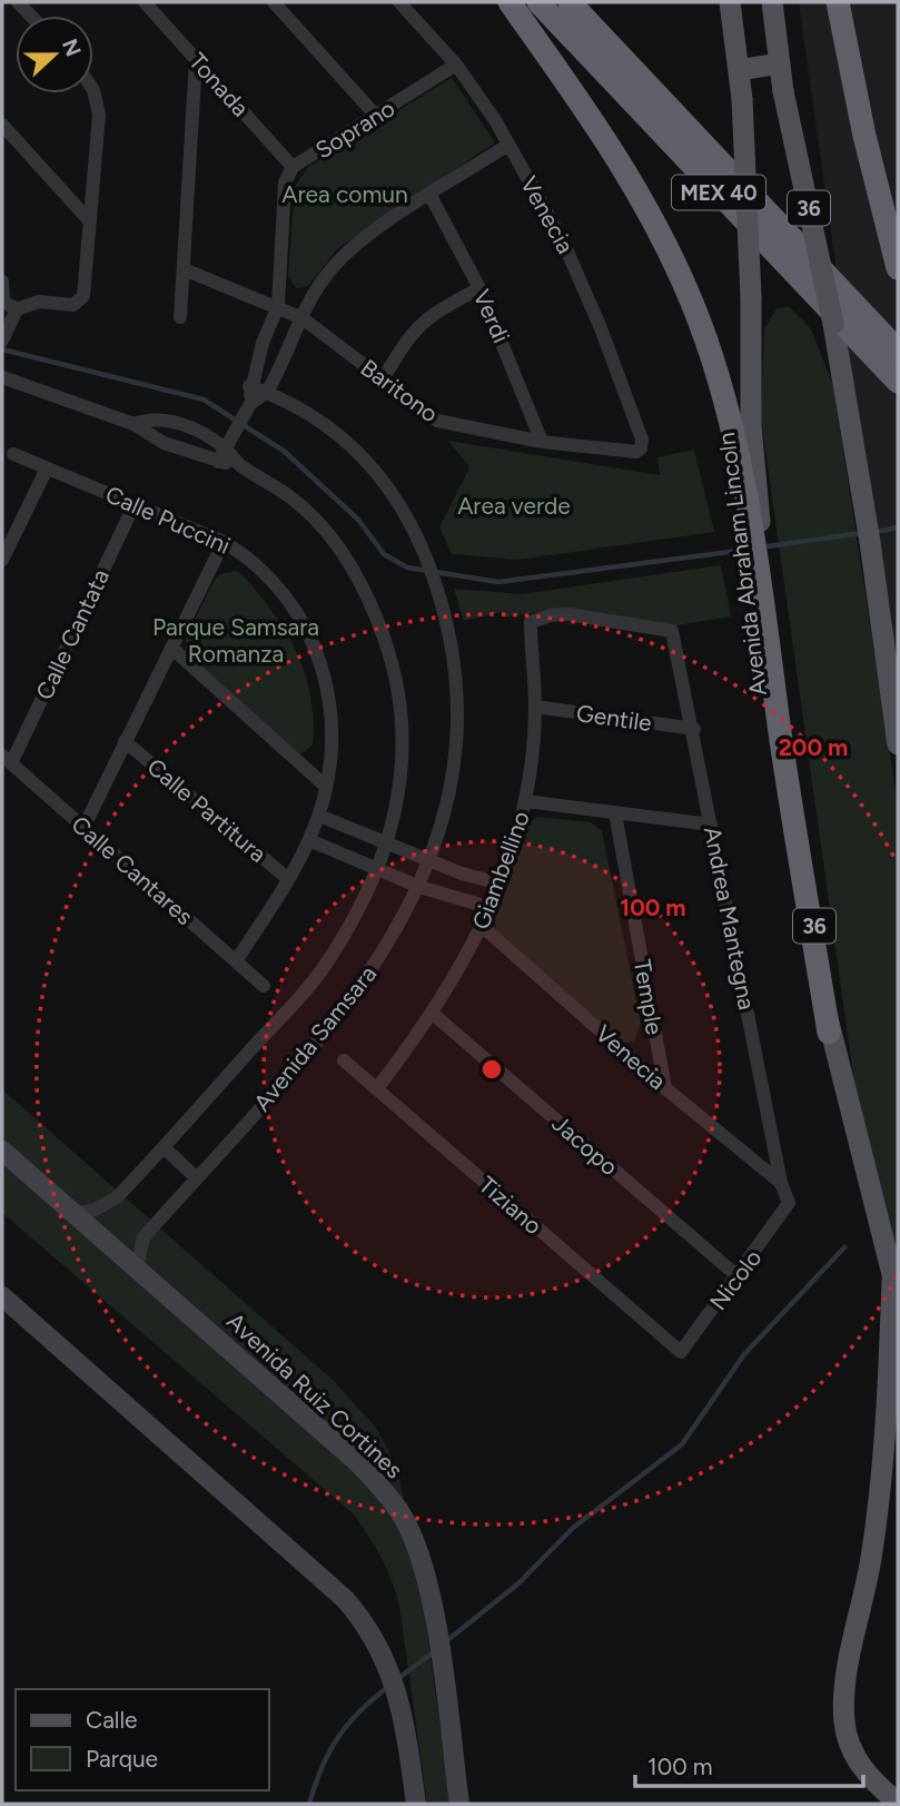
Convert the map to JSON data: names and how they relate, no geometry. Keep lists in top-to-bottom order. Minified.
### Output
{"streets":{"highway":["MEX 40"],"main road":["36","Avenida Abraham Lincoln","Avenida Ruiz Cortines"],"street":["Tonada","Soprano","Venecia","Verdi","Baritono","Calle Puccini","Calle Cantata","Gentile","Calle Partitura","Calle Cantares","Giambellino","Andrea Mantegna","Temple","Avenida Samsara","Jacopo","Tiziano","Nicolo"]},"crossings":[["Tonada","Soprano"],["Soprano","Venecia"],["Soprano","Baritono"],["Soprano","Avenida Samsara"],["Venecia","Baritono"],["Venecia","Giambellino"],["Venecia","Andrea Mantegna"],["Venecia","Temple"],["Verdi","Baritono"],["Calle Puccini","Calle Cantata"],["Calle Puccini","Calle Partitura"],["Calle Puccini","Calle Cantares"],["Calle Cantata","Calle Cantares"],["Gentile","Giambellino"],["Gentile","Andrea Mantegna"],["Giambellino","Andrea Mantegna"],["Giambellino","Jacopo"],["Giambellino","Tiziano"],["Andrea Mantegna","Nicolo"],["Avenida Samsara","Avenida Ruiz Cortines"],["Jacopo","Nicolo"],["Tiziano","Nicolo"]],"parks":["Area comun","Area verde","Parque Samsara Romanza"],"legend":["Calle","Parque"],"scale_bar":"100 m","north":"right","rings":["200 m","100 m"]}
